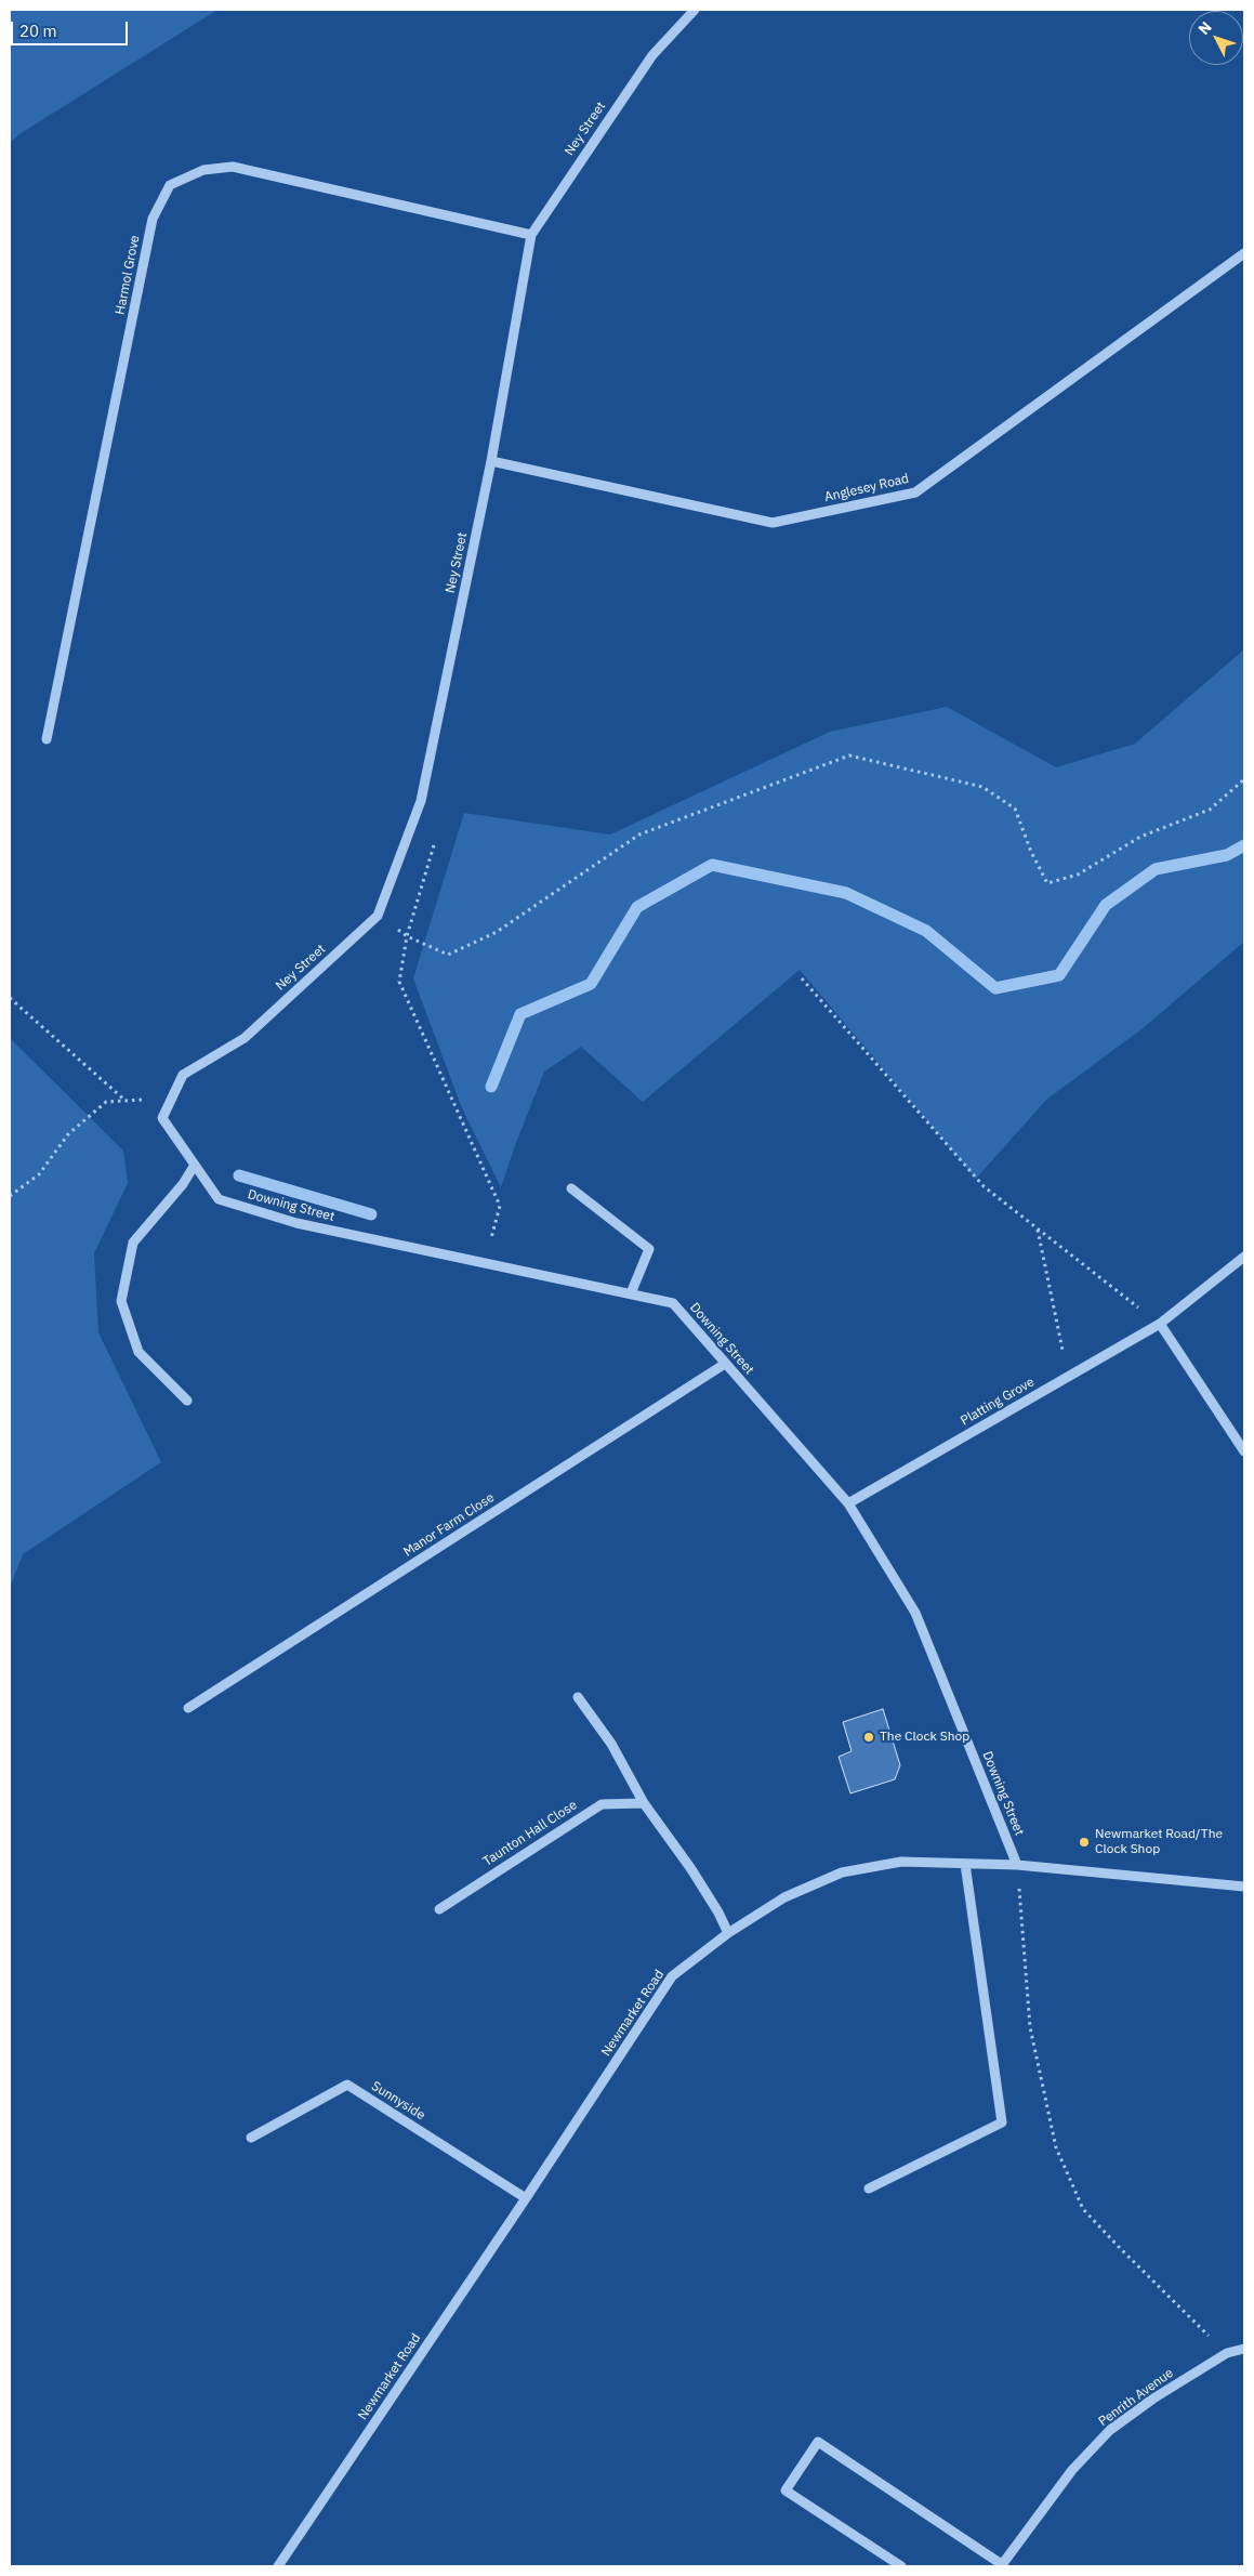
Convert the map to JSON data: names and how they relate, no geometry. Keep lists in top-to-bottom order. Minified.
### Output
{"streets":{"street":["Ney Street","Harmol Grove","Anglesey Road","Downing Street","Platting Grove","Manor Farm Close","Taunton Hall Close","Newmarket Road","Sunnyside","Penrith Avenue"]},"crossings":[["Ney Street","Harmol Grove"],["Ney Street","Anglesey Road"],["Ney Street","Downing Street"],["Downing Street","Platting Grove"],["Downing Street","Manor Farm Close"],["Downing Street","Newmarket Road"],["Newmarket Road","Sunnyside"]],"places":["The Clock Shop","Newmarket Road/The Clock Shop"],"scale_bar":"20 m","north":"top left"}
